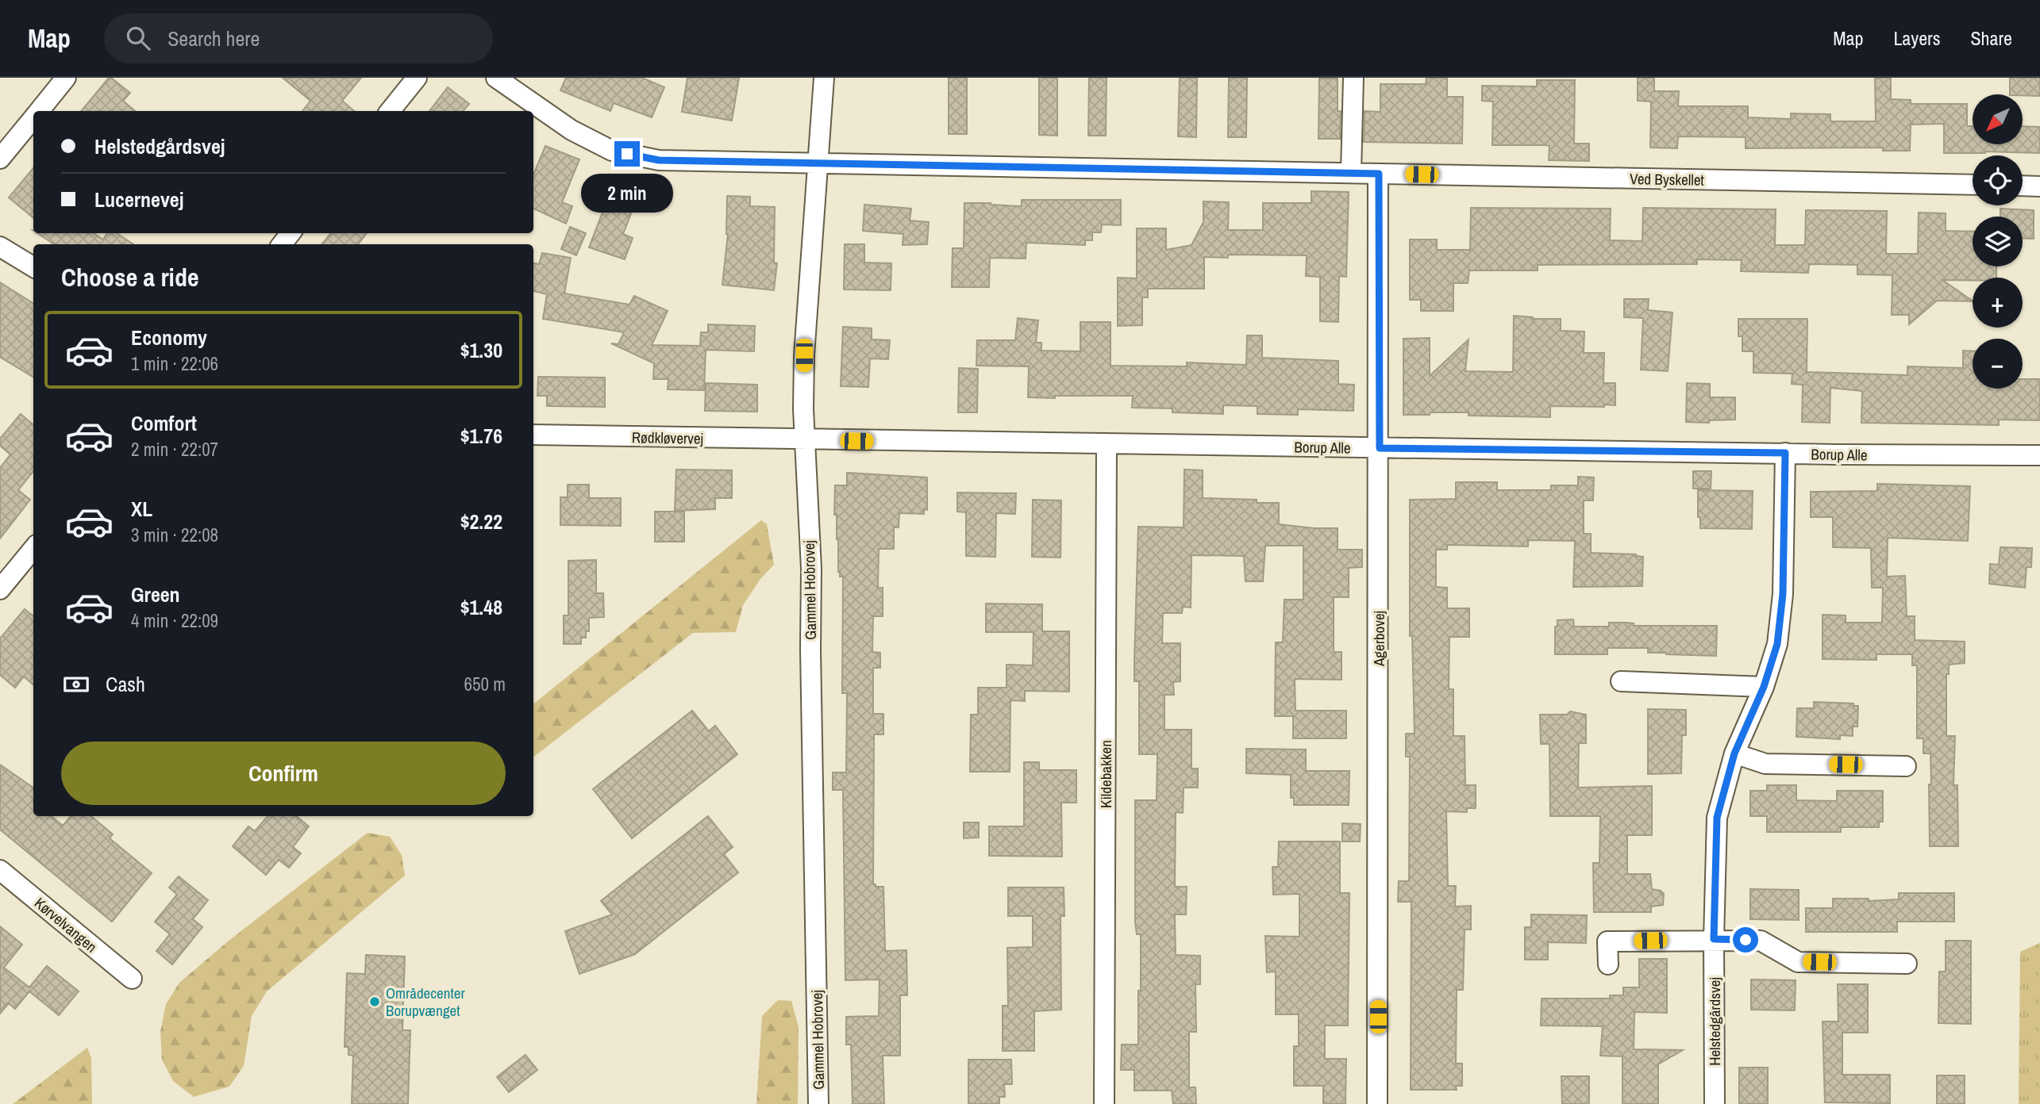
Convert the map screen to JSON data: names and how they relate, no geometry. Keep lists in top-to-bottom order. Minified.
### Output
{"streets":{"street":["Ved Byskellet","Rødkløvervej","Borup Alle","Gammel Hobrovej","Agerbovej","Kildebakken","Kørvelvangen","Helstedgårdsvej"]},"crossings":[["Ved Byskellet","Gammel Hobrovej"],["Ved Byskellet","Agerbovej"],["Rødkløvervej","Borup Alle"],["Rødkløvervej","Gammel Hobrovej"],["Borup Alle","Gammel Hobrovej"],["Borup Alle","Agerbovej"],["Borup Alle","Kildebakken"],["Borup Alle","Helstedgårdsvej"]],"places":["Områdecenter Borupvænget"],"north":"bottom left","page":{"header":"Map","search":"Search here","nav":["Map","Layers","Share"],"map_buttons":["+","−"],"banner":["Helstedgårdsvej","Lucernevej"],"bubble":"2 min","heading":"Choose a ride","list":[{"name":"Economy","note":"1 min · 22:06","value":"$1.30"},{"name":"Comfort","note":"2 min · 22:07","value":"$1.76"},{"name":"XL","note":"3 min · 22:08","value":"$2.22"},{"name":"Green","note":"4 min · 22:09","value":"$1.48"}],"pay":["Cash","650 m"],"buttons":"Confirm"}}
